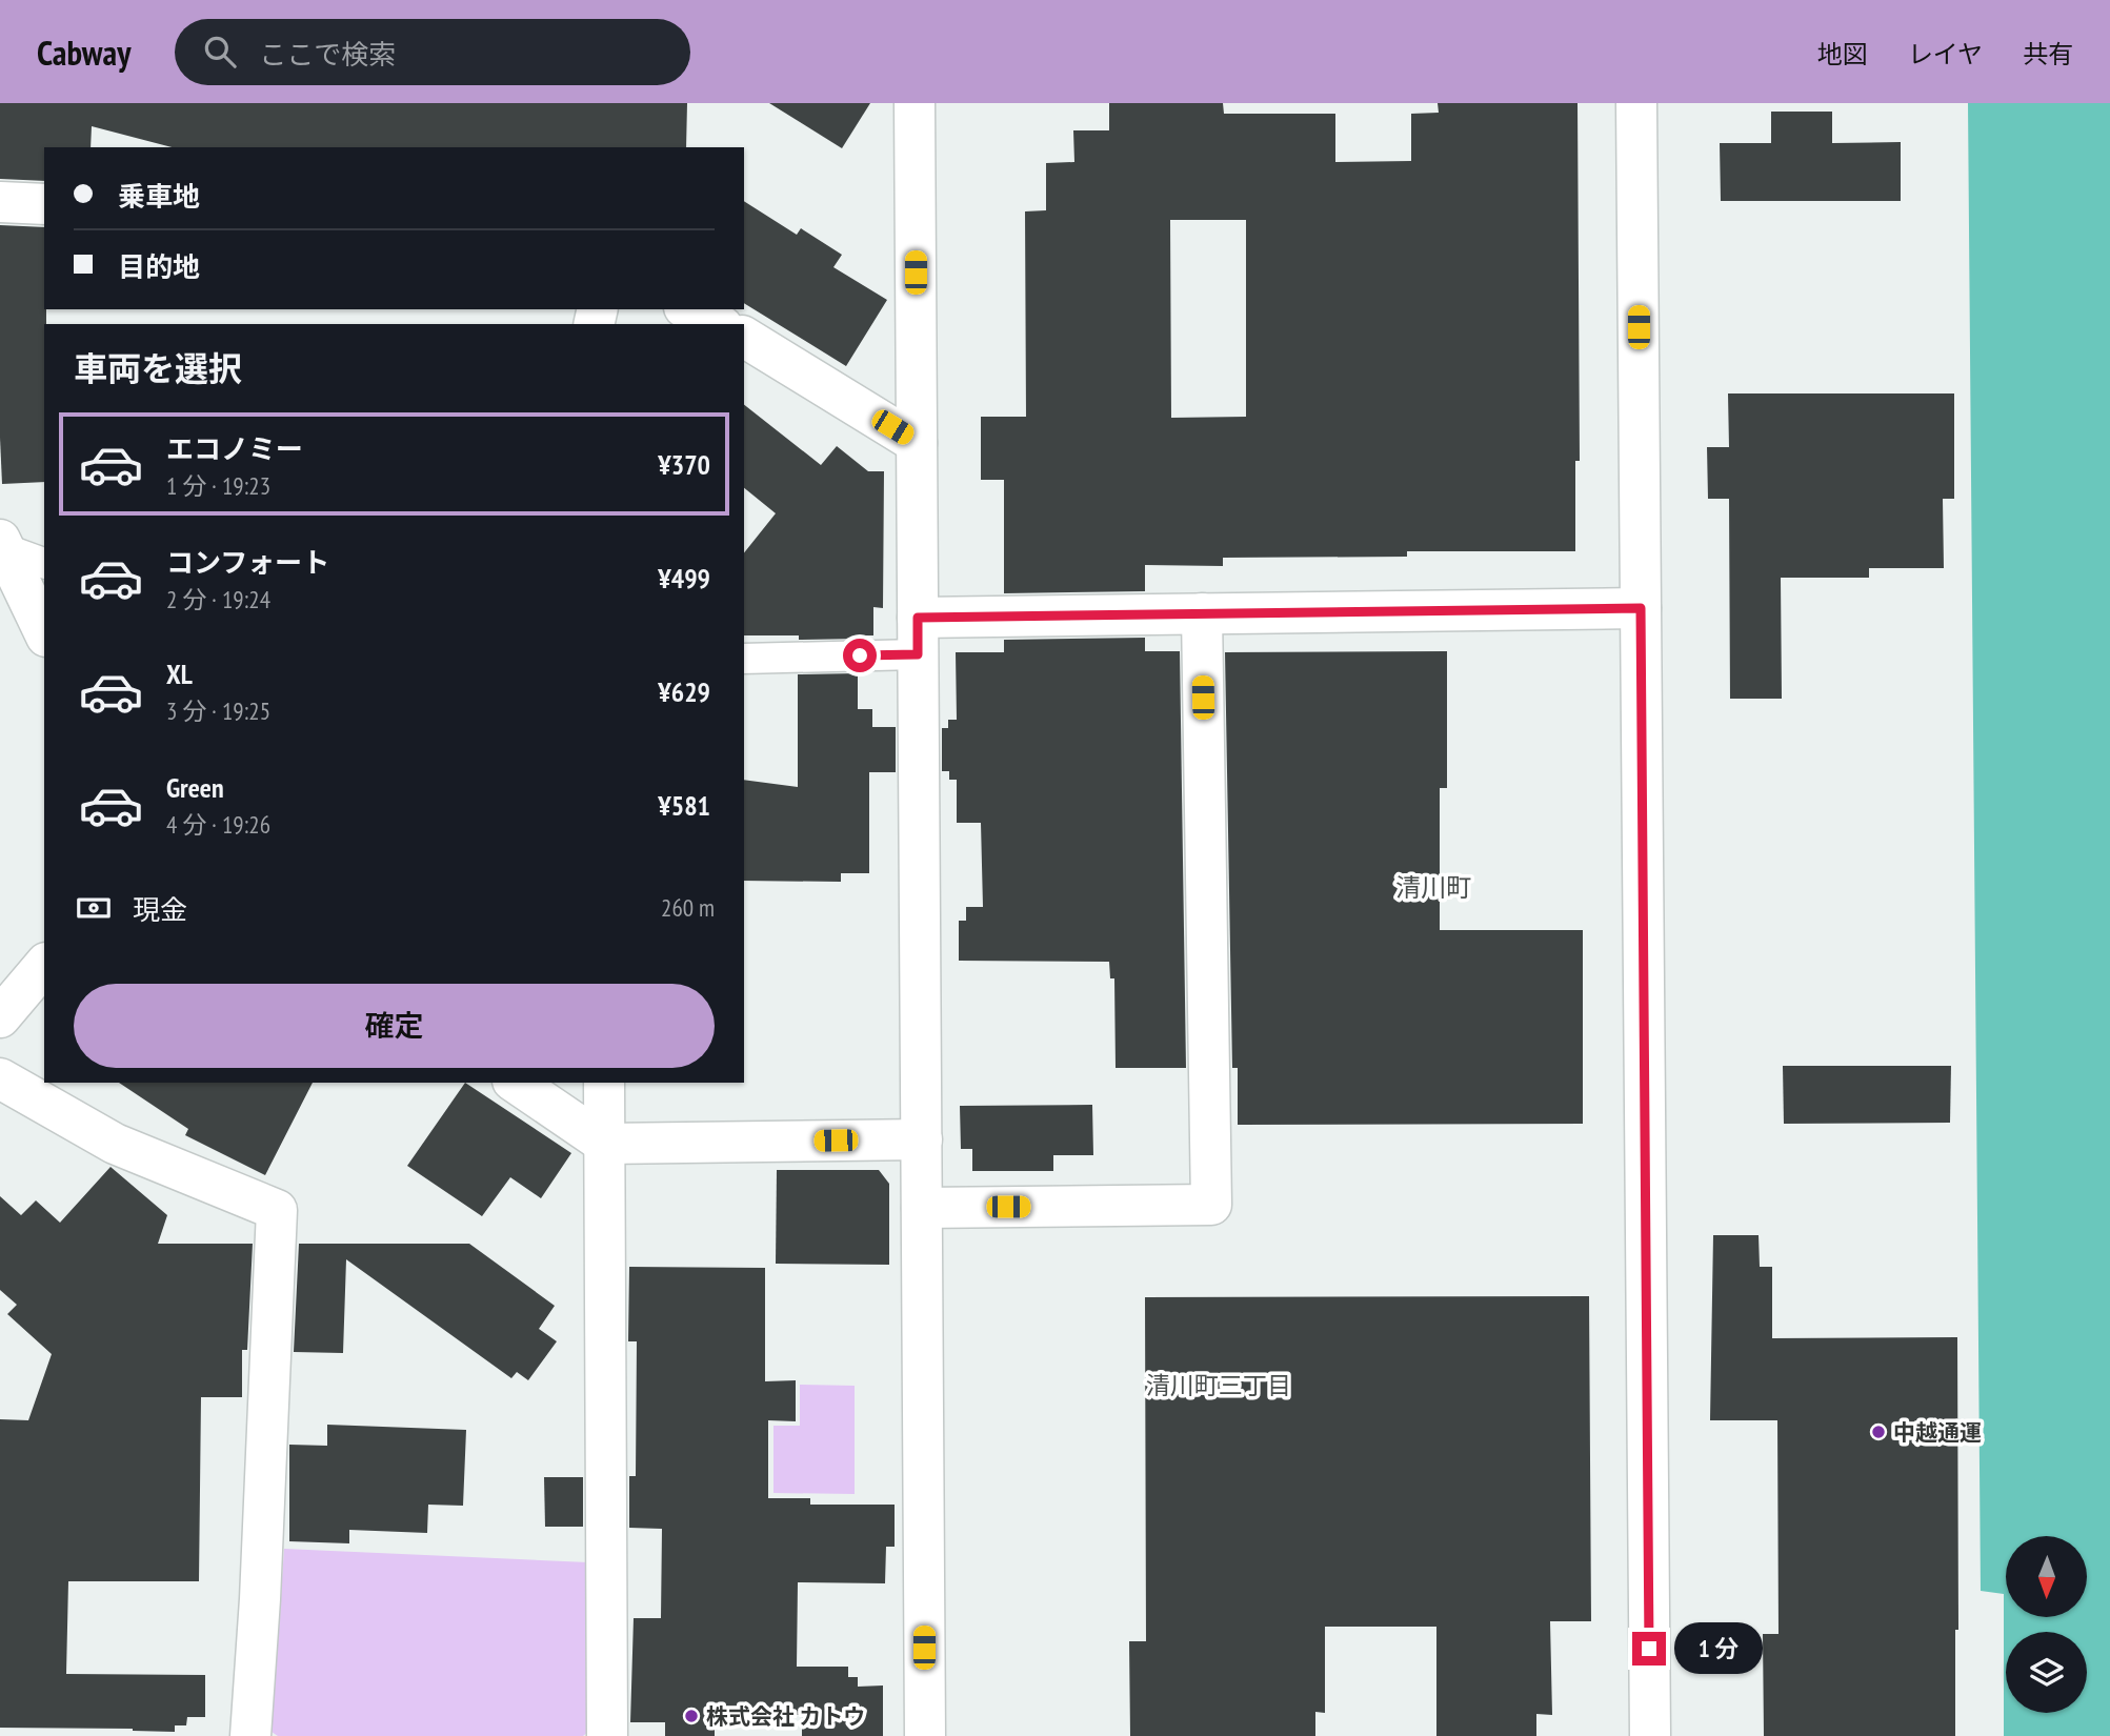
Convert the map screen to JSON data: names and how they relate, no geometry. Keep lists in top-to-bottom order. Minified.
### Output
{"districts":["清川町","清川町三丁目"],"places":["中越通運","株式会社 カトウ"],"north":"bottom","page":{"header":"Cabway","search":"ここで検索","nav":["地図","レイヤ","共有"],"banner":["乗車地","目的地"],"heading":"車両を選択","list":[{"name":"エコノミー","note":"1 分 · 19:23","value":"¥370"},{"name":"コンフォート","note":"2 分 · 19:24","value":"¥499"},{"name":"XL","note":"3 分 · 19:25","value":"¥629"},{"name":"Green","note":"4 分 · 19:26","value":"¥581"}],"pay":["現金","260 m"],"buttons":"確定","bubble":"1 分"}}
